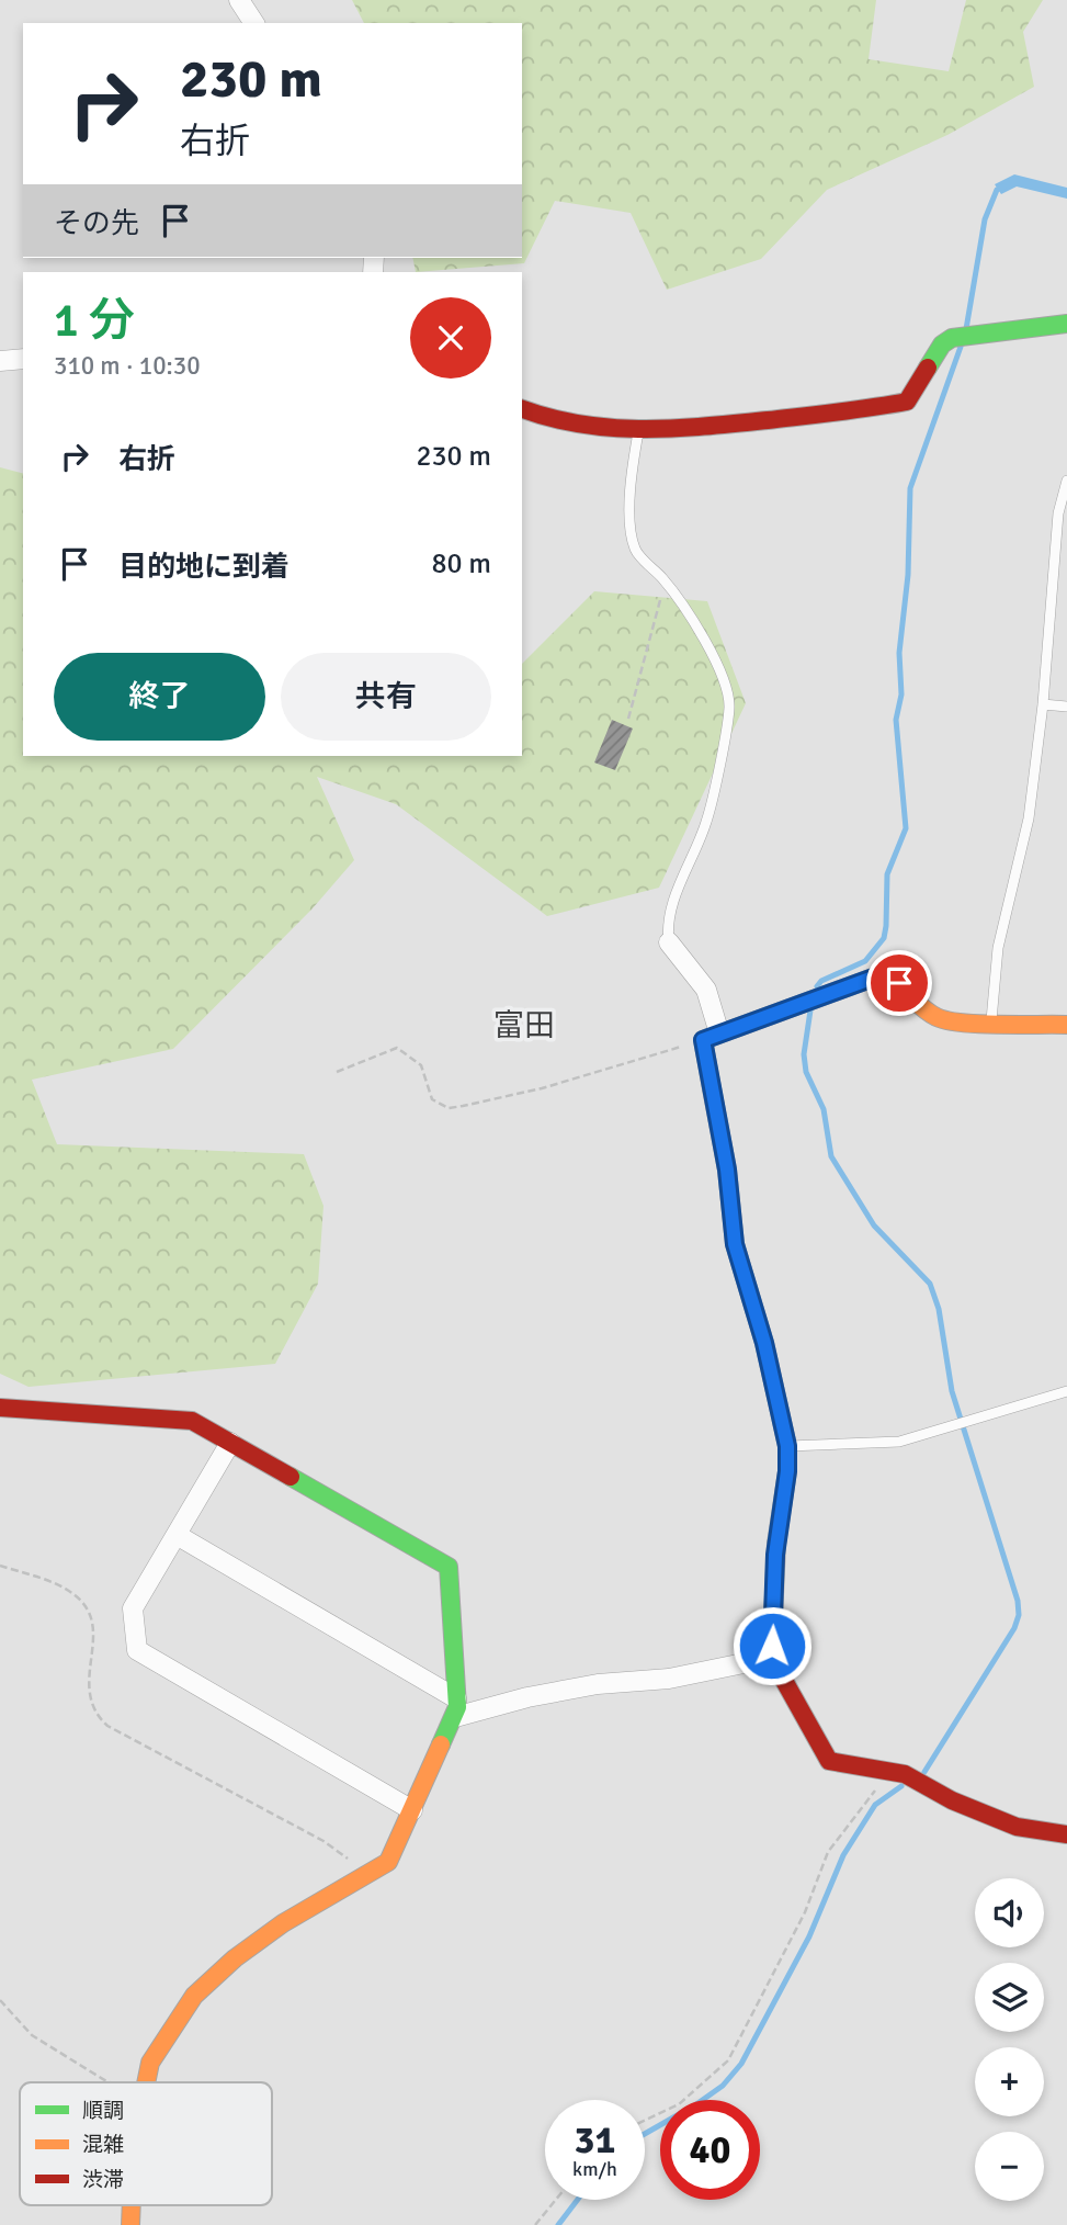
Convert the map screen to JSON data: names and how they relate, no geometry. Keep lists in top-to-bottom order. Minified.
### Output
{"districts":["富田"],"legend":["順調","混雑","渋滞"],"page":{"turn":["230 m","右折"],"then":"その先","heading":["1 分","310 m · 10:30"],"list":[{"name":"右折","value":"230 m"},{"name":"目的地に到着","value":"80 m"}],"buttons":["終了","共有"],"map_buttons":["+","−"],"speed":"31 km/h","limit":"40"}}
